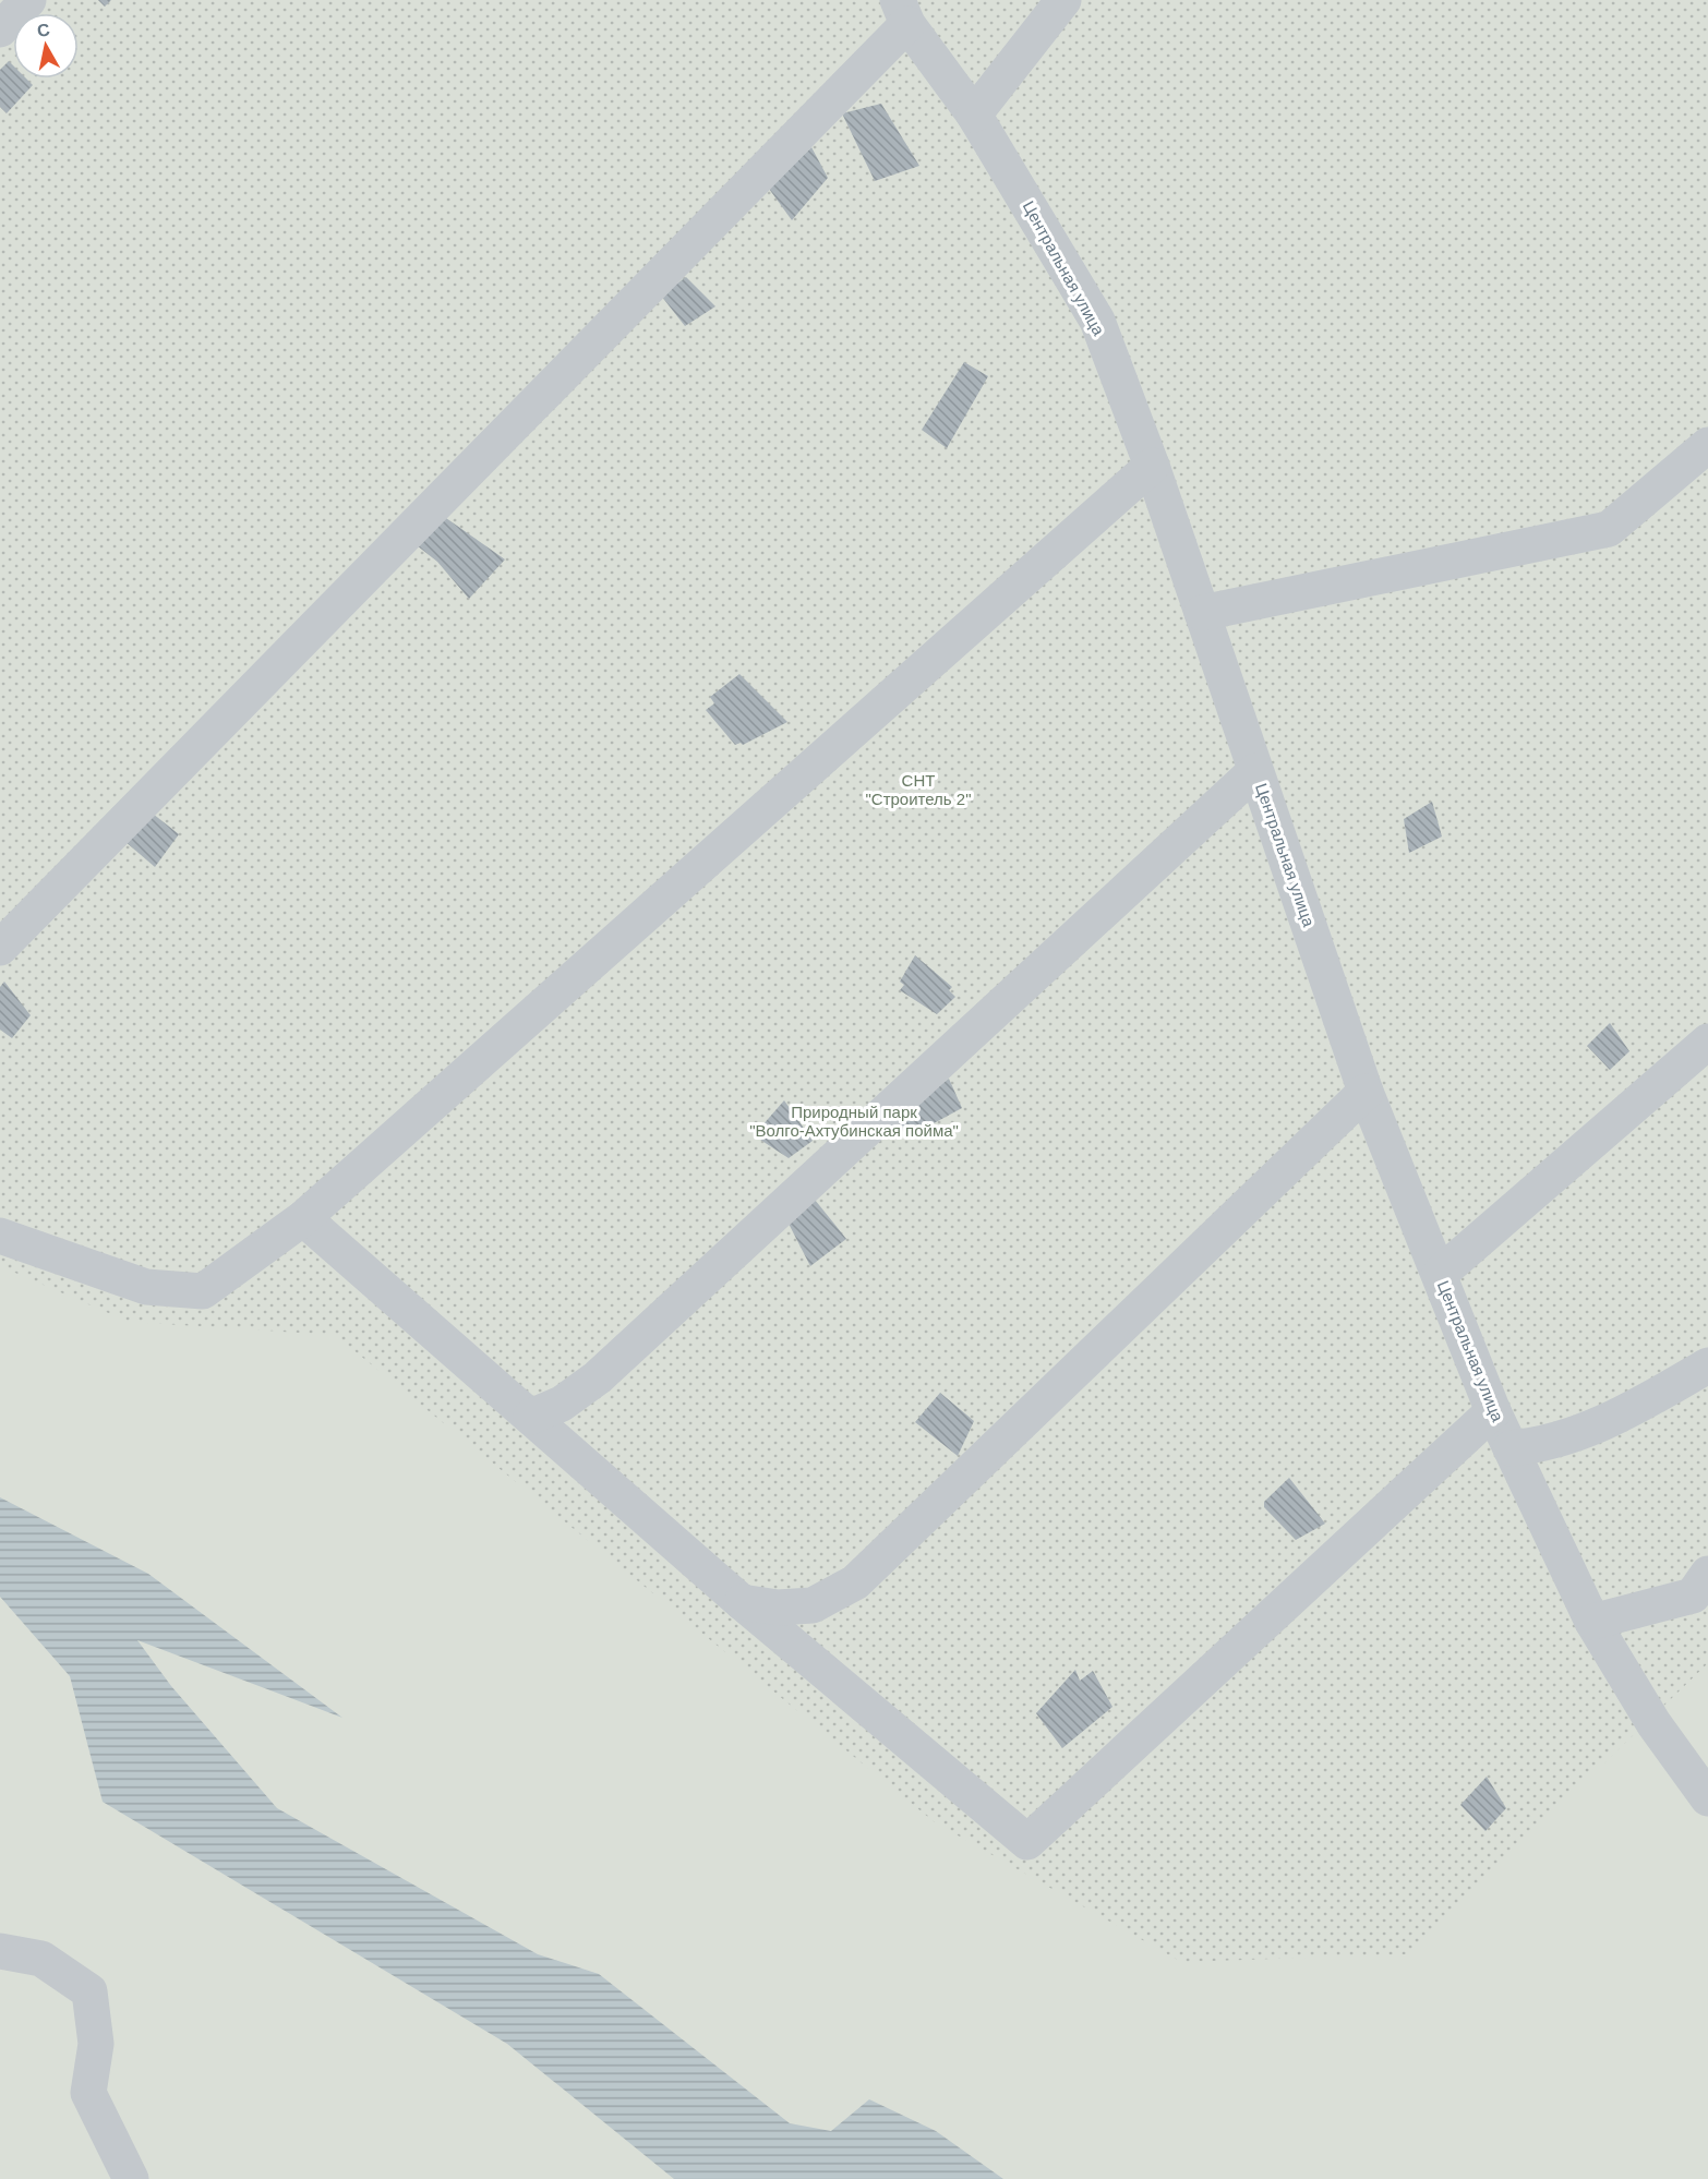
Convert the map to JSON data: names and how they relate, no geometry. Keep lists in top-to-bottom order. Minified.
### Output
{"streets":{"street":["Центральная улица"]},"parks":["СНТ \"Строитель 2\"","Природный парк \"Волго-Ахтубинская пойма\""],"north":"top"}
